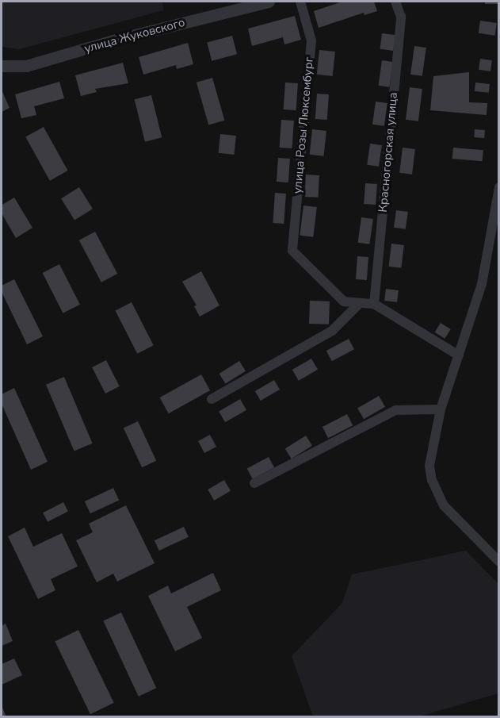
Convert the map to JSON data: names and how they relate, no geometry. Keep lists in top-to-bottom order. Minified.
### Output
{"streets":{"street":["улица Жуковского","улица Розы Люксембург","Красногорская улица"]}}
